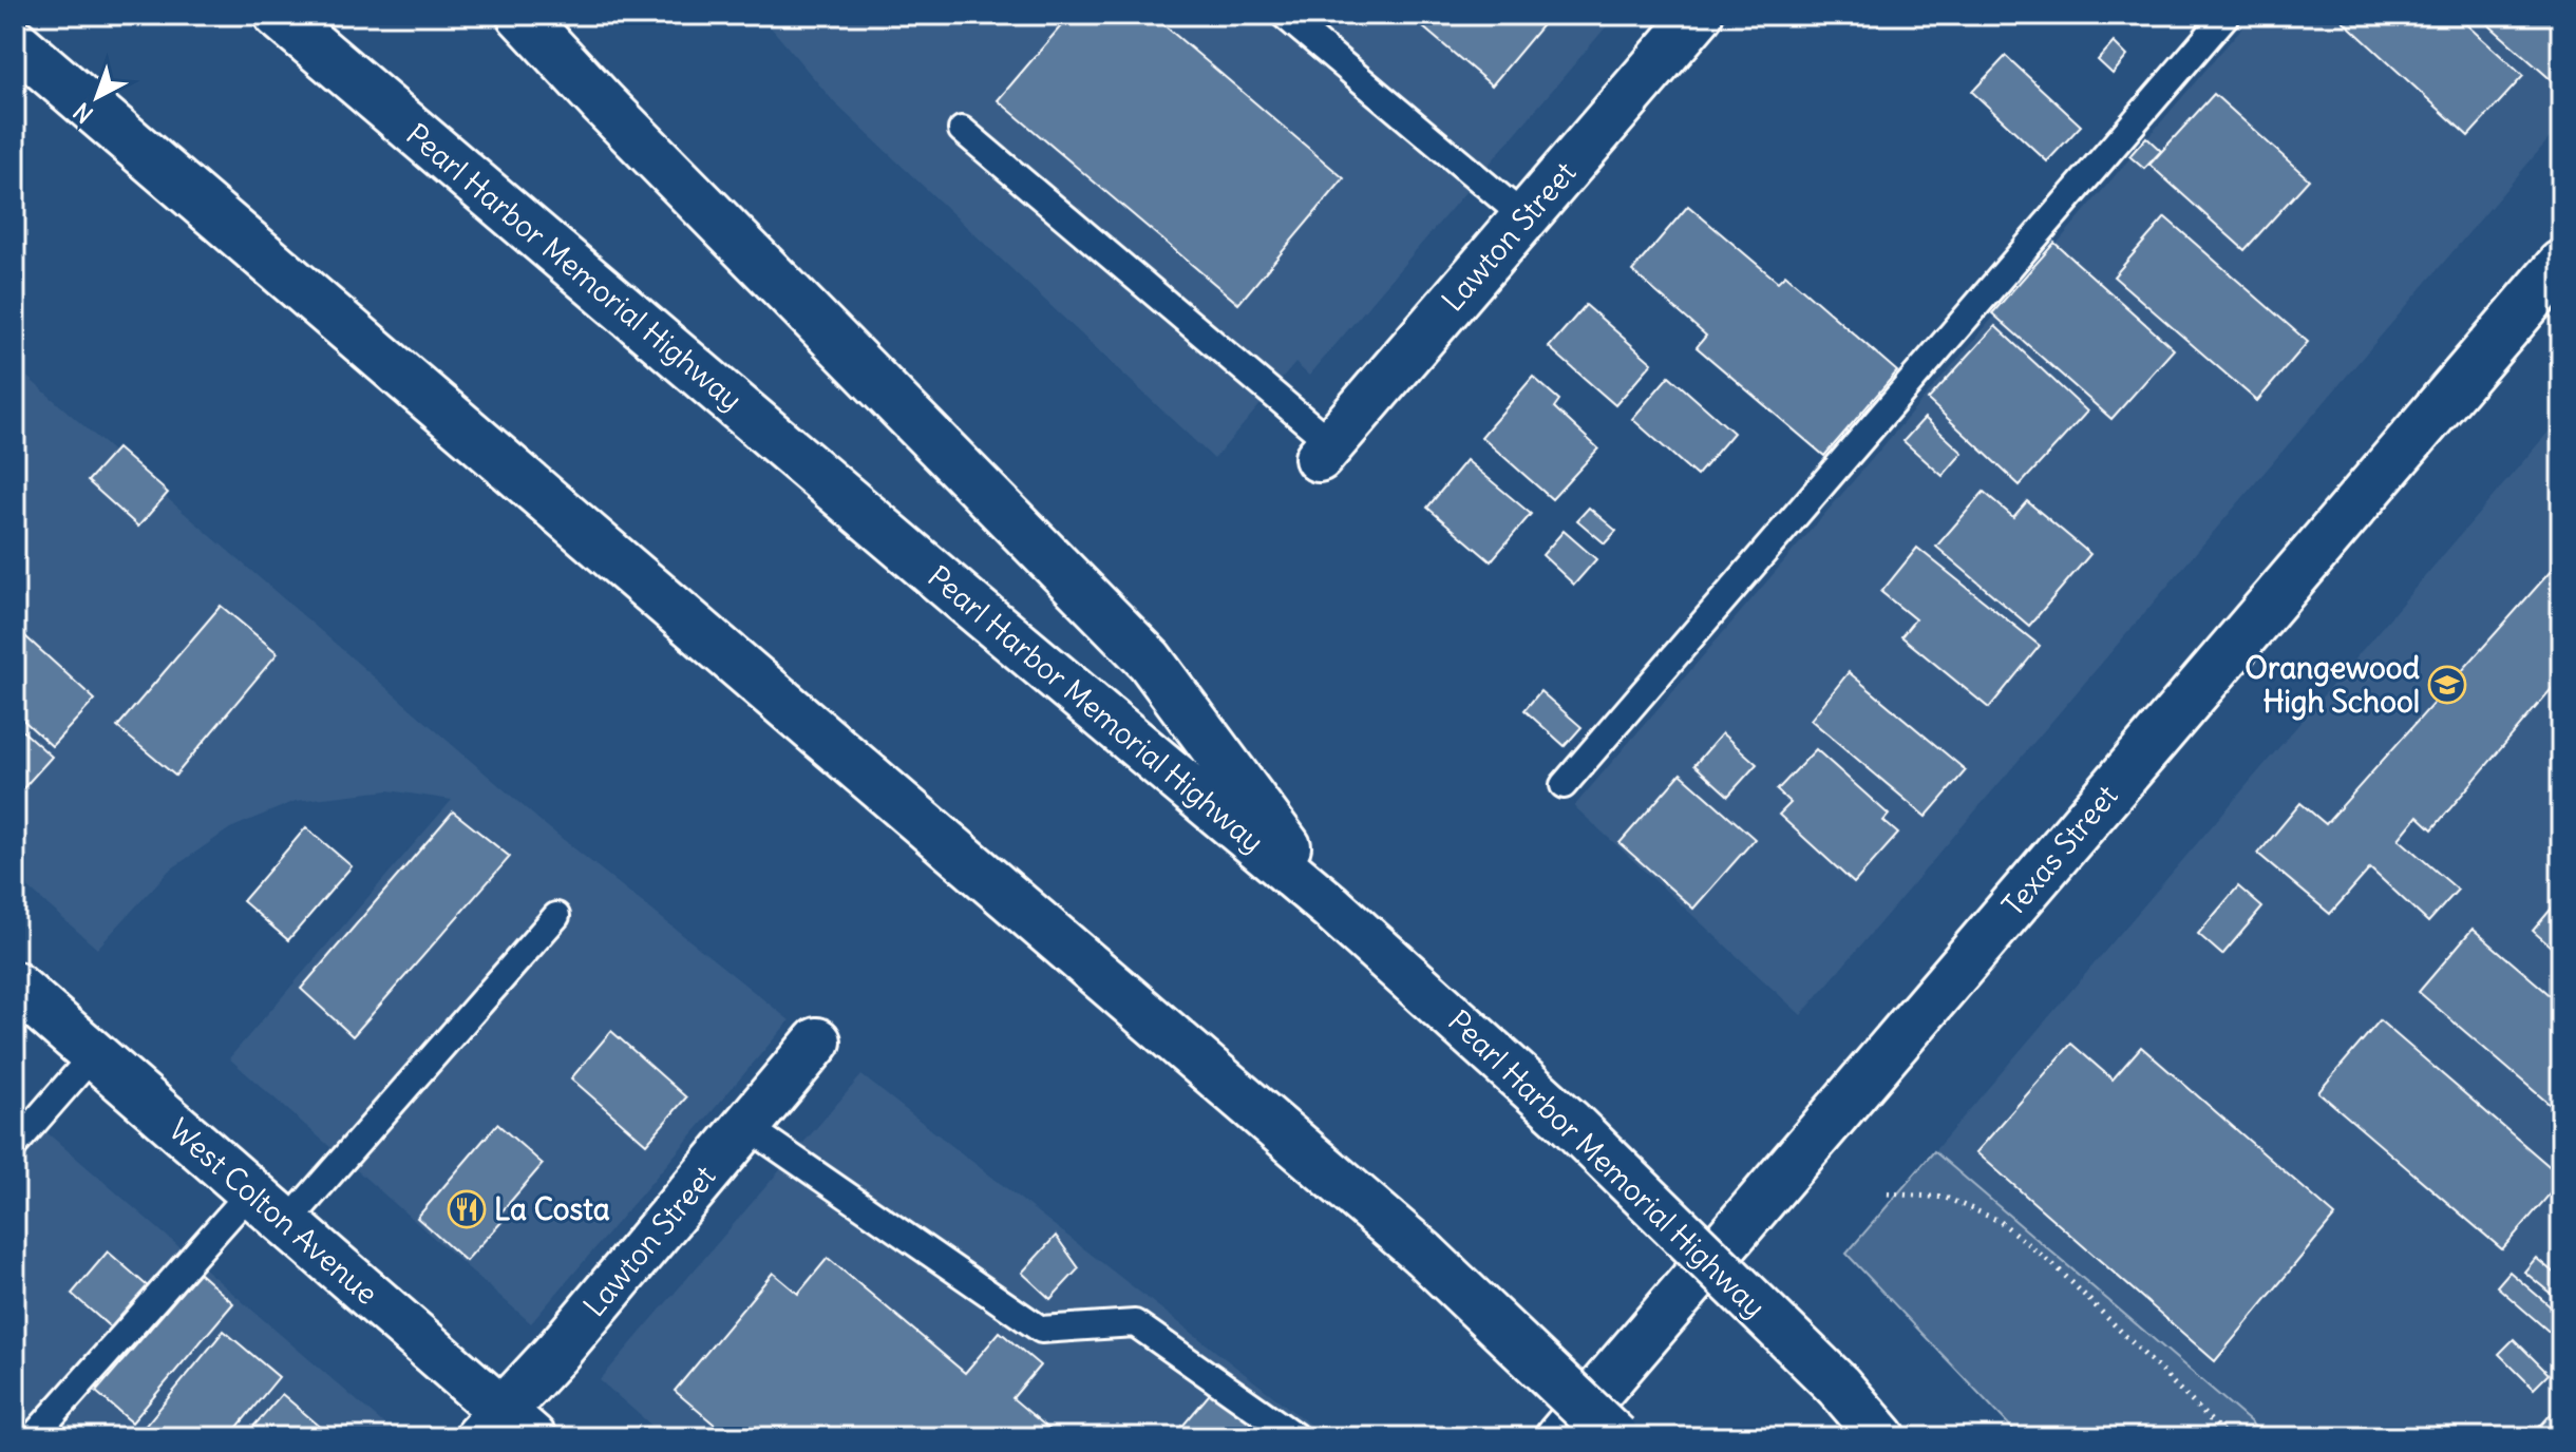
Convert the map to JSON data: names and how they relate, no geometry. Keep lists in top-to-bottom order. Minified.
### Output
{"streets":{"main road":["Lawton Street","Pearl Harbor Memorial Highway","Texas Street","West Colton Avenue"]},"crossings":[["Lawton Street","West Colton Avenue"]],"places":{"school or university":["Orangewood High School"],"restaurant":["La Costa"]},"north":"bottom left"}
